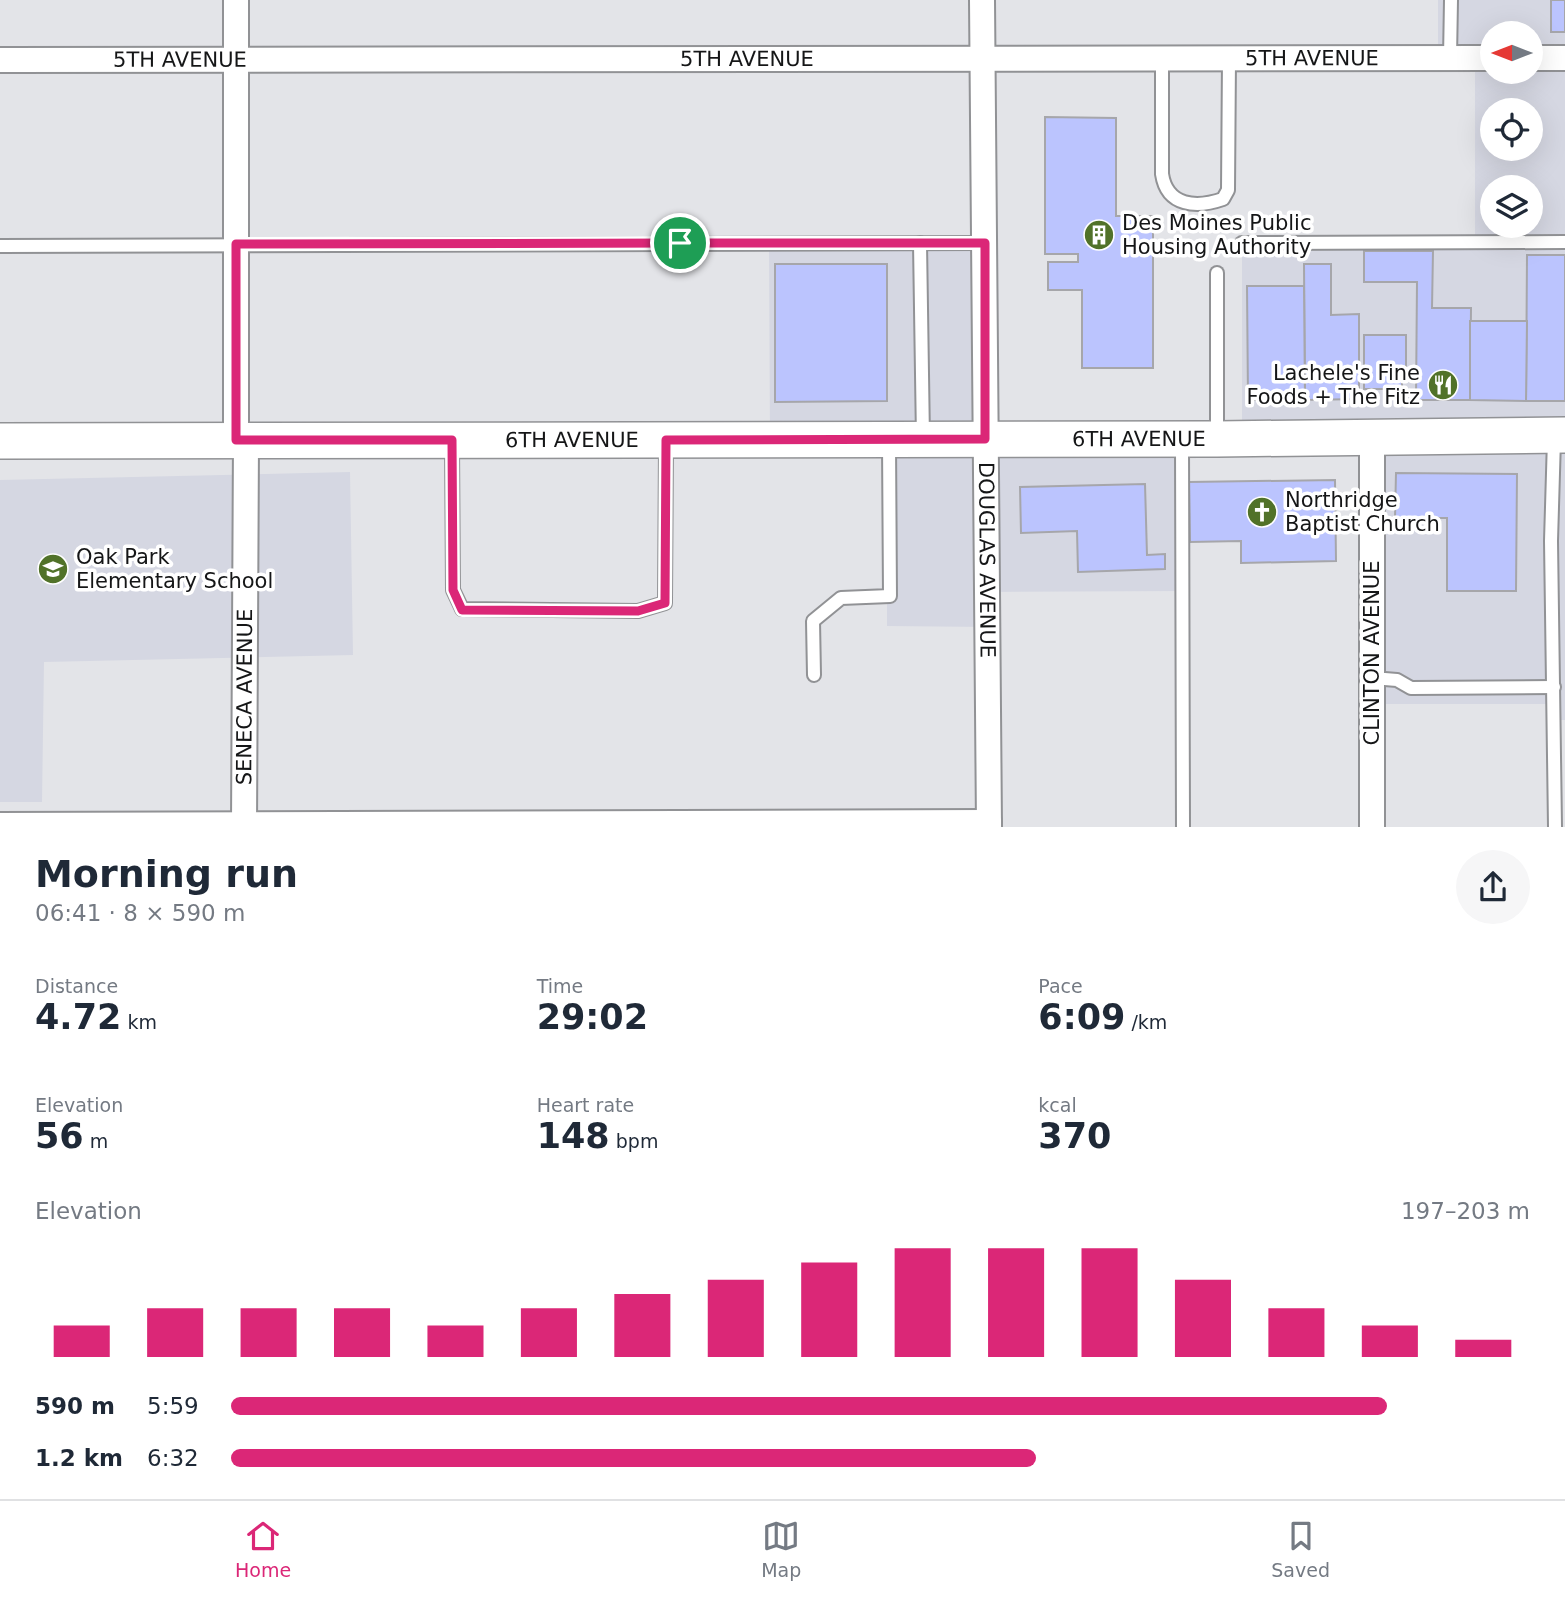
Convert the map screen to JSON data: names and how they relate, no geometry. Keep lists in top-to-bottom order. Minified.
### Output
{"streets":{"main road":["6TH AVENUE"],"street":["5TH AVENUE","DOUGLAS AVENUE","CLINTON AVENUE","SENECA AVENUE"]},"crossings":[["5TH AVENUE","DOUGLAS AVENUE"],["5TH AVENUE","SENECA AVENUE"],["6TH AVENUE","DOUGLAS AVENUE"],["6TH AVENUE","CLINTON AVENUE"],["6TH AVENUE","SENECA AVENUE"]],"places":{"building":["Des Moines Public Housing Authority"],"restaurant":["Lachele's Fine Foods + The Fitz"],"church":["Northridge Baptist Church"],"school or university":["Oak Park Elementary School"]},"north":"left","page":{"heading":["Morning run","06:41 · 8 × 590 m"],"stats":[["Distance","4.72 km"],["Time","29:02"],["Pace","6:09 /km"],["Elevation","56 m"],["Heart rate","148 bpm"],["kcal","370"]],"chart":["Elevation","197–203 m"],"list":[{"name":"590 m","note":"5:59"},{"name":"1.2 km","note":"6:32"}],"tabs":["Home","Map","Saved"]}}
